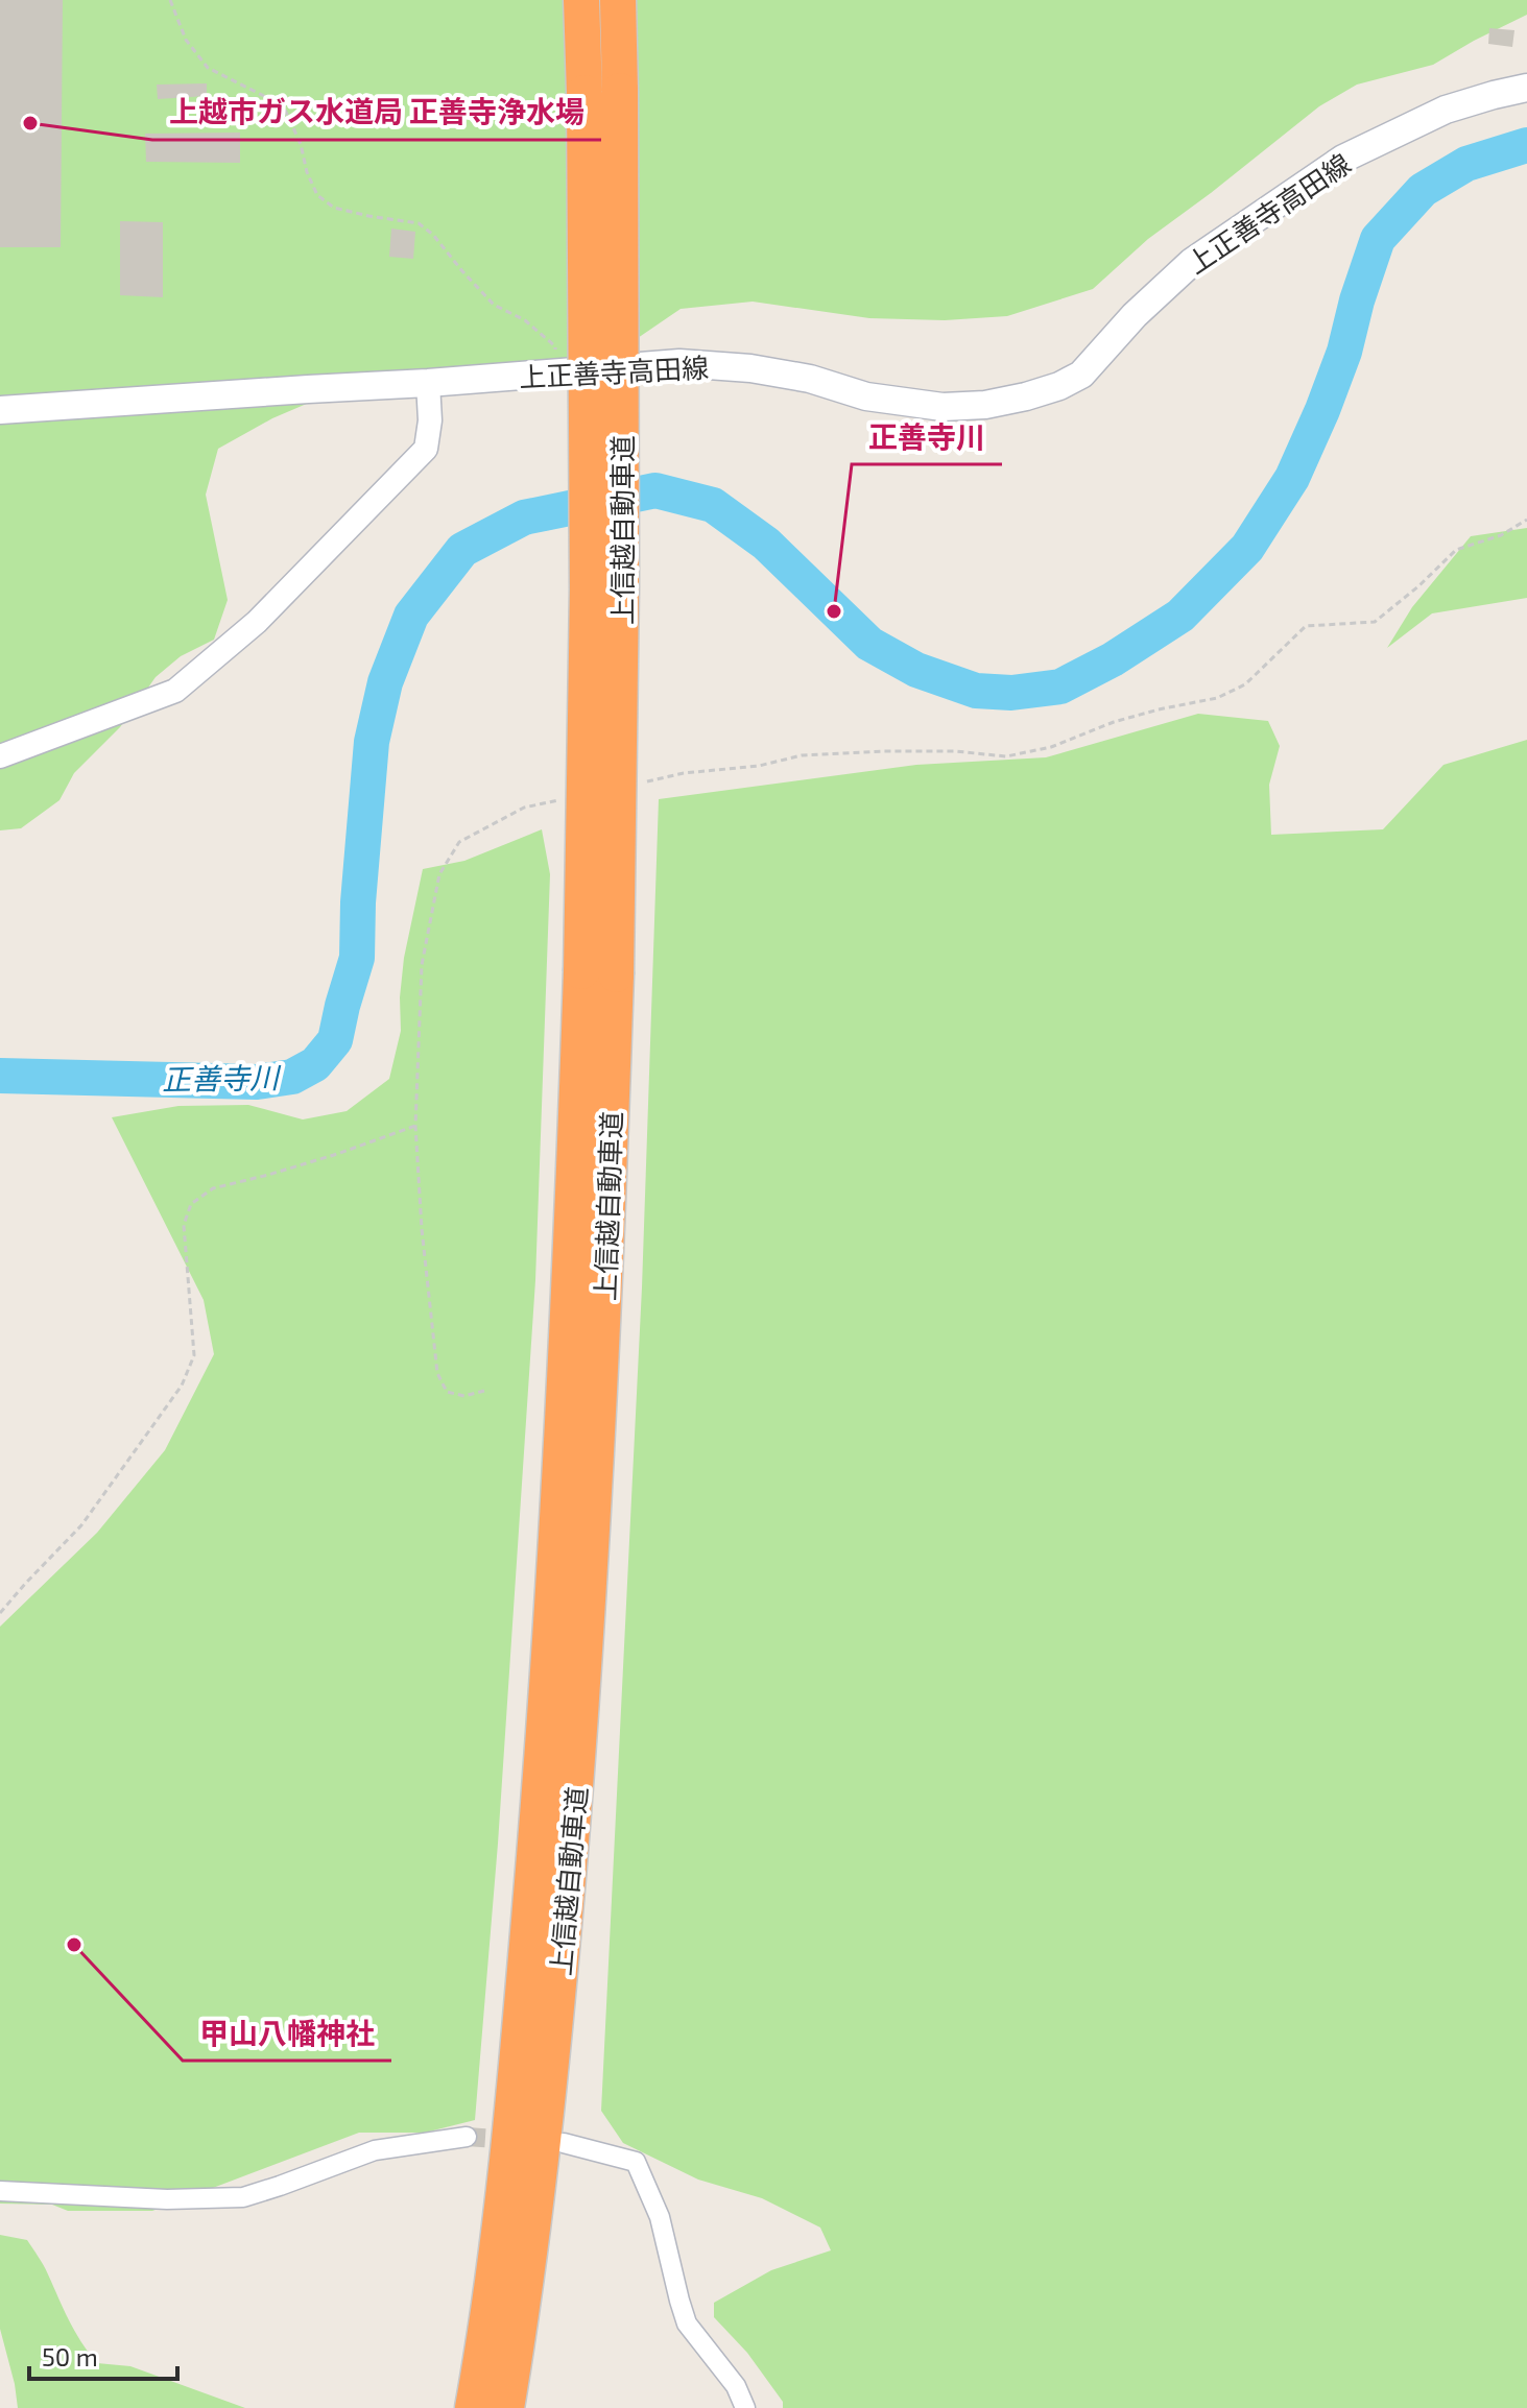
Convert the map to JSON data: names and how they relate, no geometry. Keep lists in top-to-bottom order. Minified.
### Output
{"streets":{"highway":["上信越自動車道"],"main road":["上正善寺高田線"]},"water":["正善寺川"],"places":["上越市ガス水道局 正善寺浄水場","正善寺川","甲山八幡神社"],"scale_bar":"50 m"}
